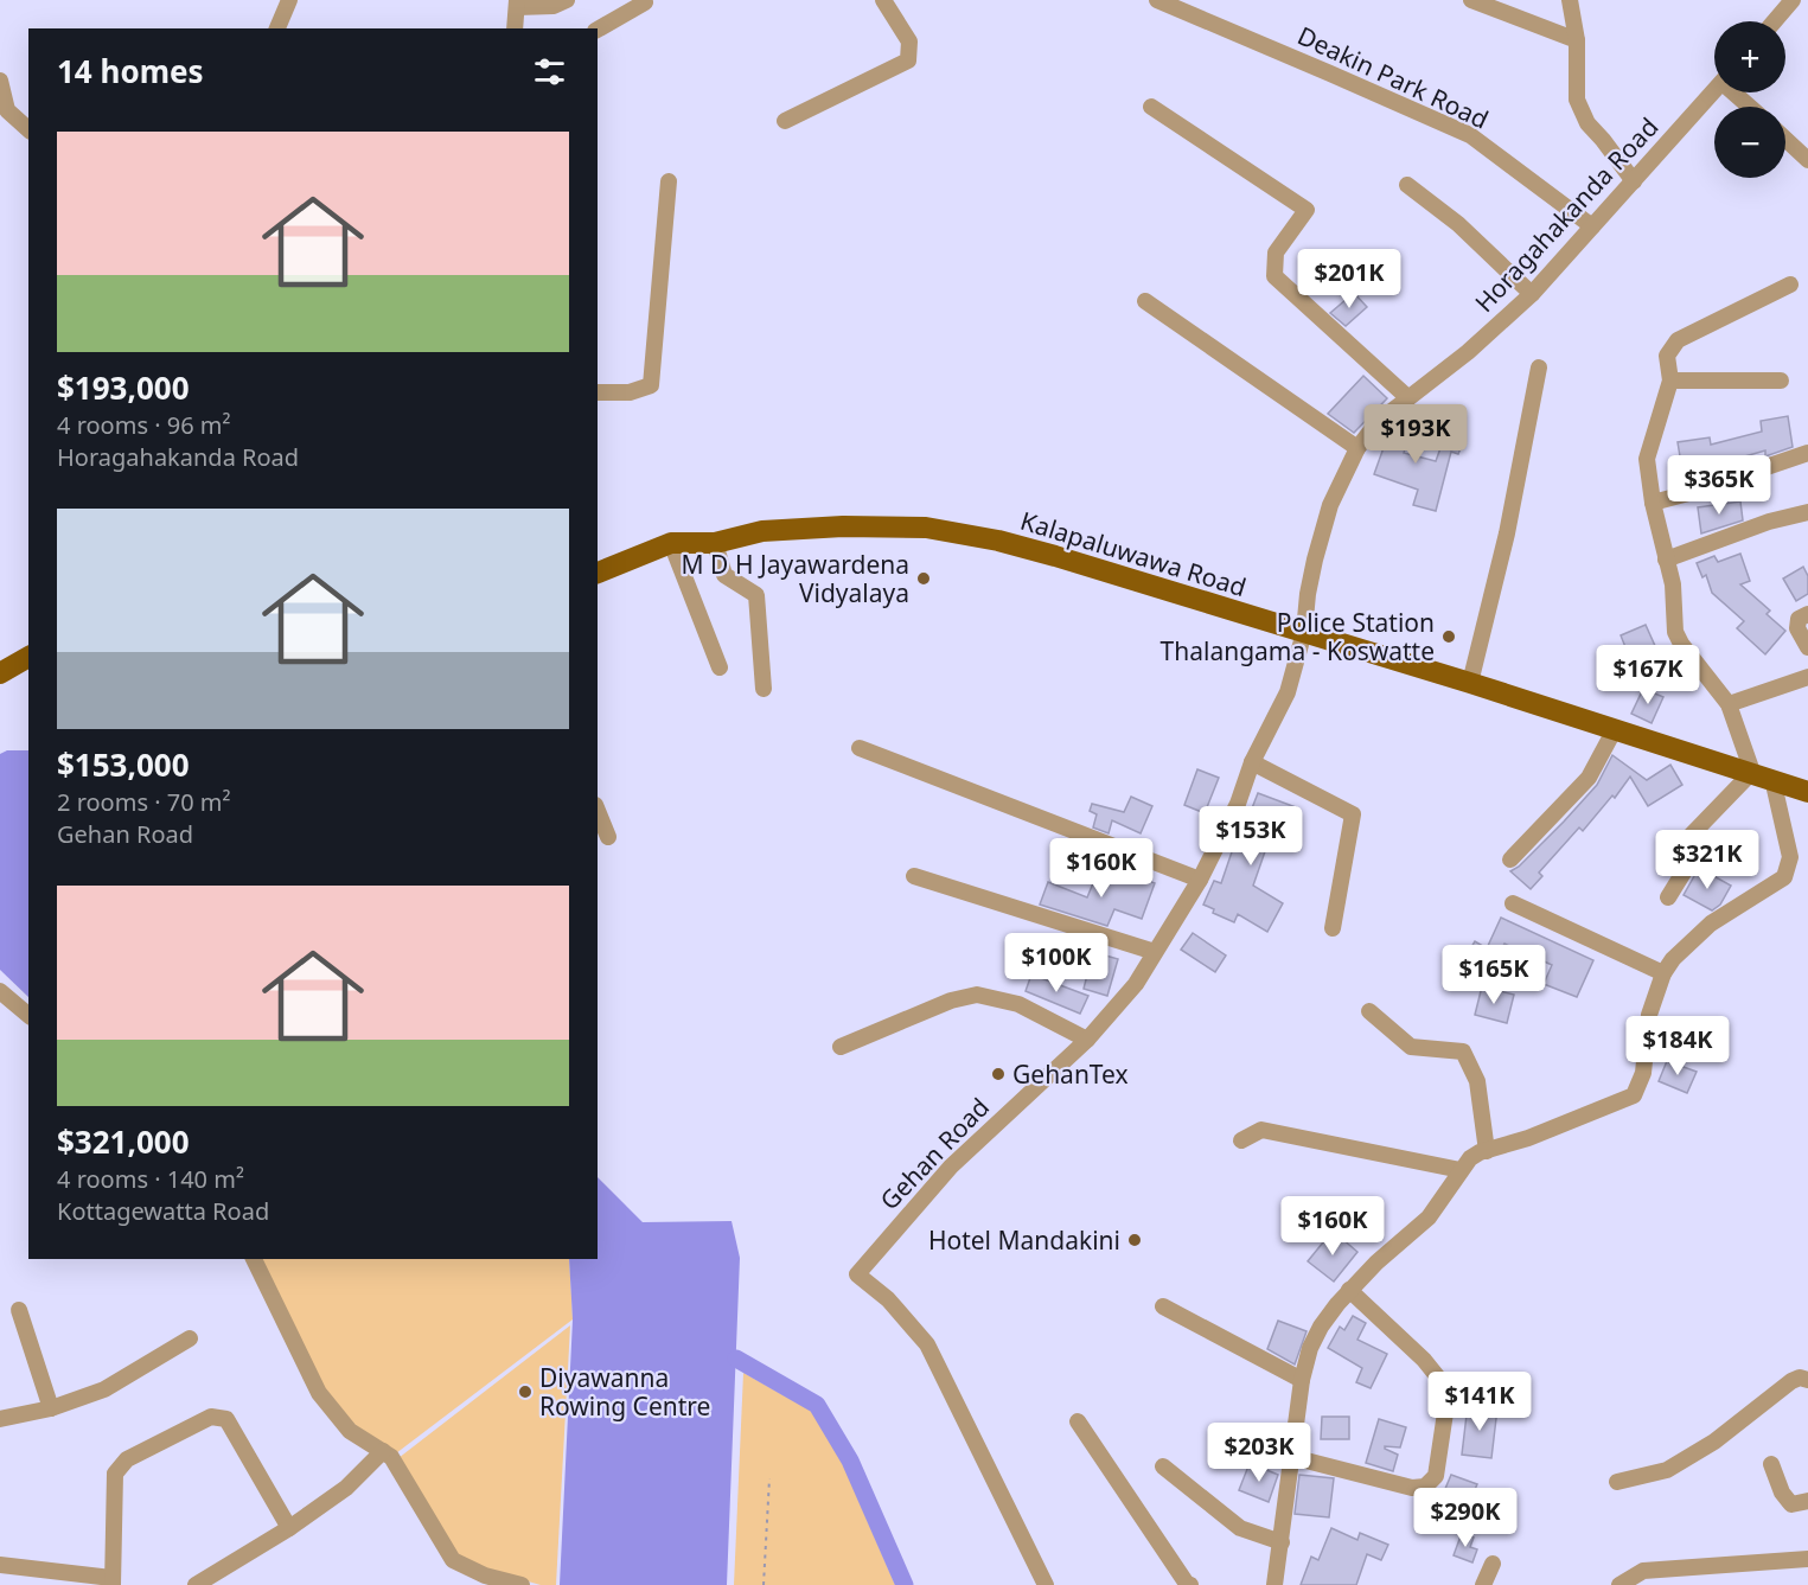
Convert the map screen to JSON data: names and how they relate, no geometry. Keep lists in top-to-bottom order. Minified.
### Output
{"streets":{"main road":["Kalapaluwawa Road"],"street":["Deakin Park Road","Horagahakanda Road","Gehan Road"]},"crossings":[["Deakin Park Road","Horagahakanda Road"],["Horagahakanda Road","Kalapaluwawa Road"],["Horagahakanda Road","Gehan Road"],["Kalapaluwawa Road","Gehan Road"]],"places":["M D H Jayawardena Vidyalaya","Police Station Thalangama - Koswatte","GehanTex","Hotel Mandakini","Diyawanna Rowing Centre"],"page":{"map_buttons":["+","−"],"heading":"14 homes","list":[{"name":"$193,000","note":"4 rooms · 96 m² · Horagahakanda Road"},{"name":"$153,000","note":"2 rooms · 70 m² · Gehan Road"},{"name":"$321,000","note":"4 rooms · 140 m² · Kottagewatta Road"}],"price":["$201K","$193K","$365K","$167K","$153K","$321K","$160K","$100K","$165K","$184K","$160K","$141K","$203K","$290K"]}}
